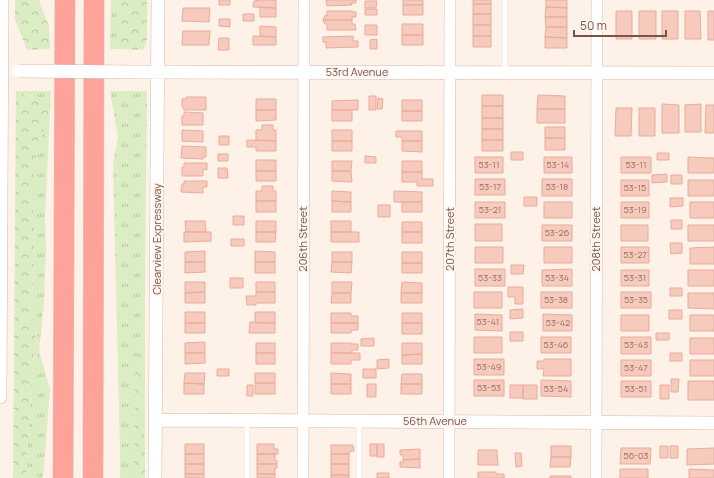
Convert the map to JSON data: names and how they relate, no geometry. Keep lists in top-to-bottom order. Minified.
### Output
{"streets":{"street":["53rd Avenue","Clearview Expressway","206th Street","207th Street","208th Street","56th Avenue"]},"crossings":[["53rd Avenue","Clearview Expressway"],["53rd Avenue","206th Street"],["53rd Avenue","207th Street"],["53rd Avenue","208th Street"],["Clearview Expressway","56th Avenue"],["206th Street","56th Avenue"],["207th Street","56th Avenue"],["208th Street","56th Avenue"]],"house_numbers":["53-11","53-14","53-11","53-17","53-18","53-15","53-21","53-19","53-26","53-27","53-33","53-34","53-31","53-38","53-35","53-41","53-42","53-46","53-43","53-49","53-47","53-53","53-54","53-51","56-03"],"scale_bar":"50 m"}
